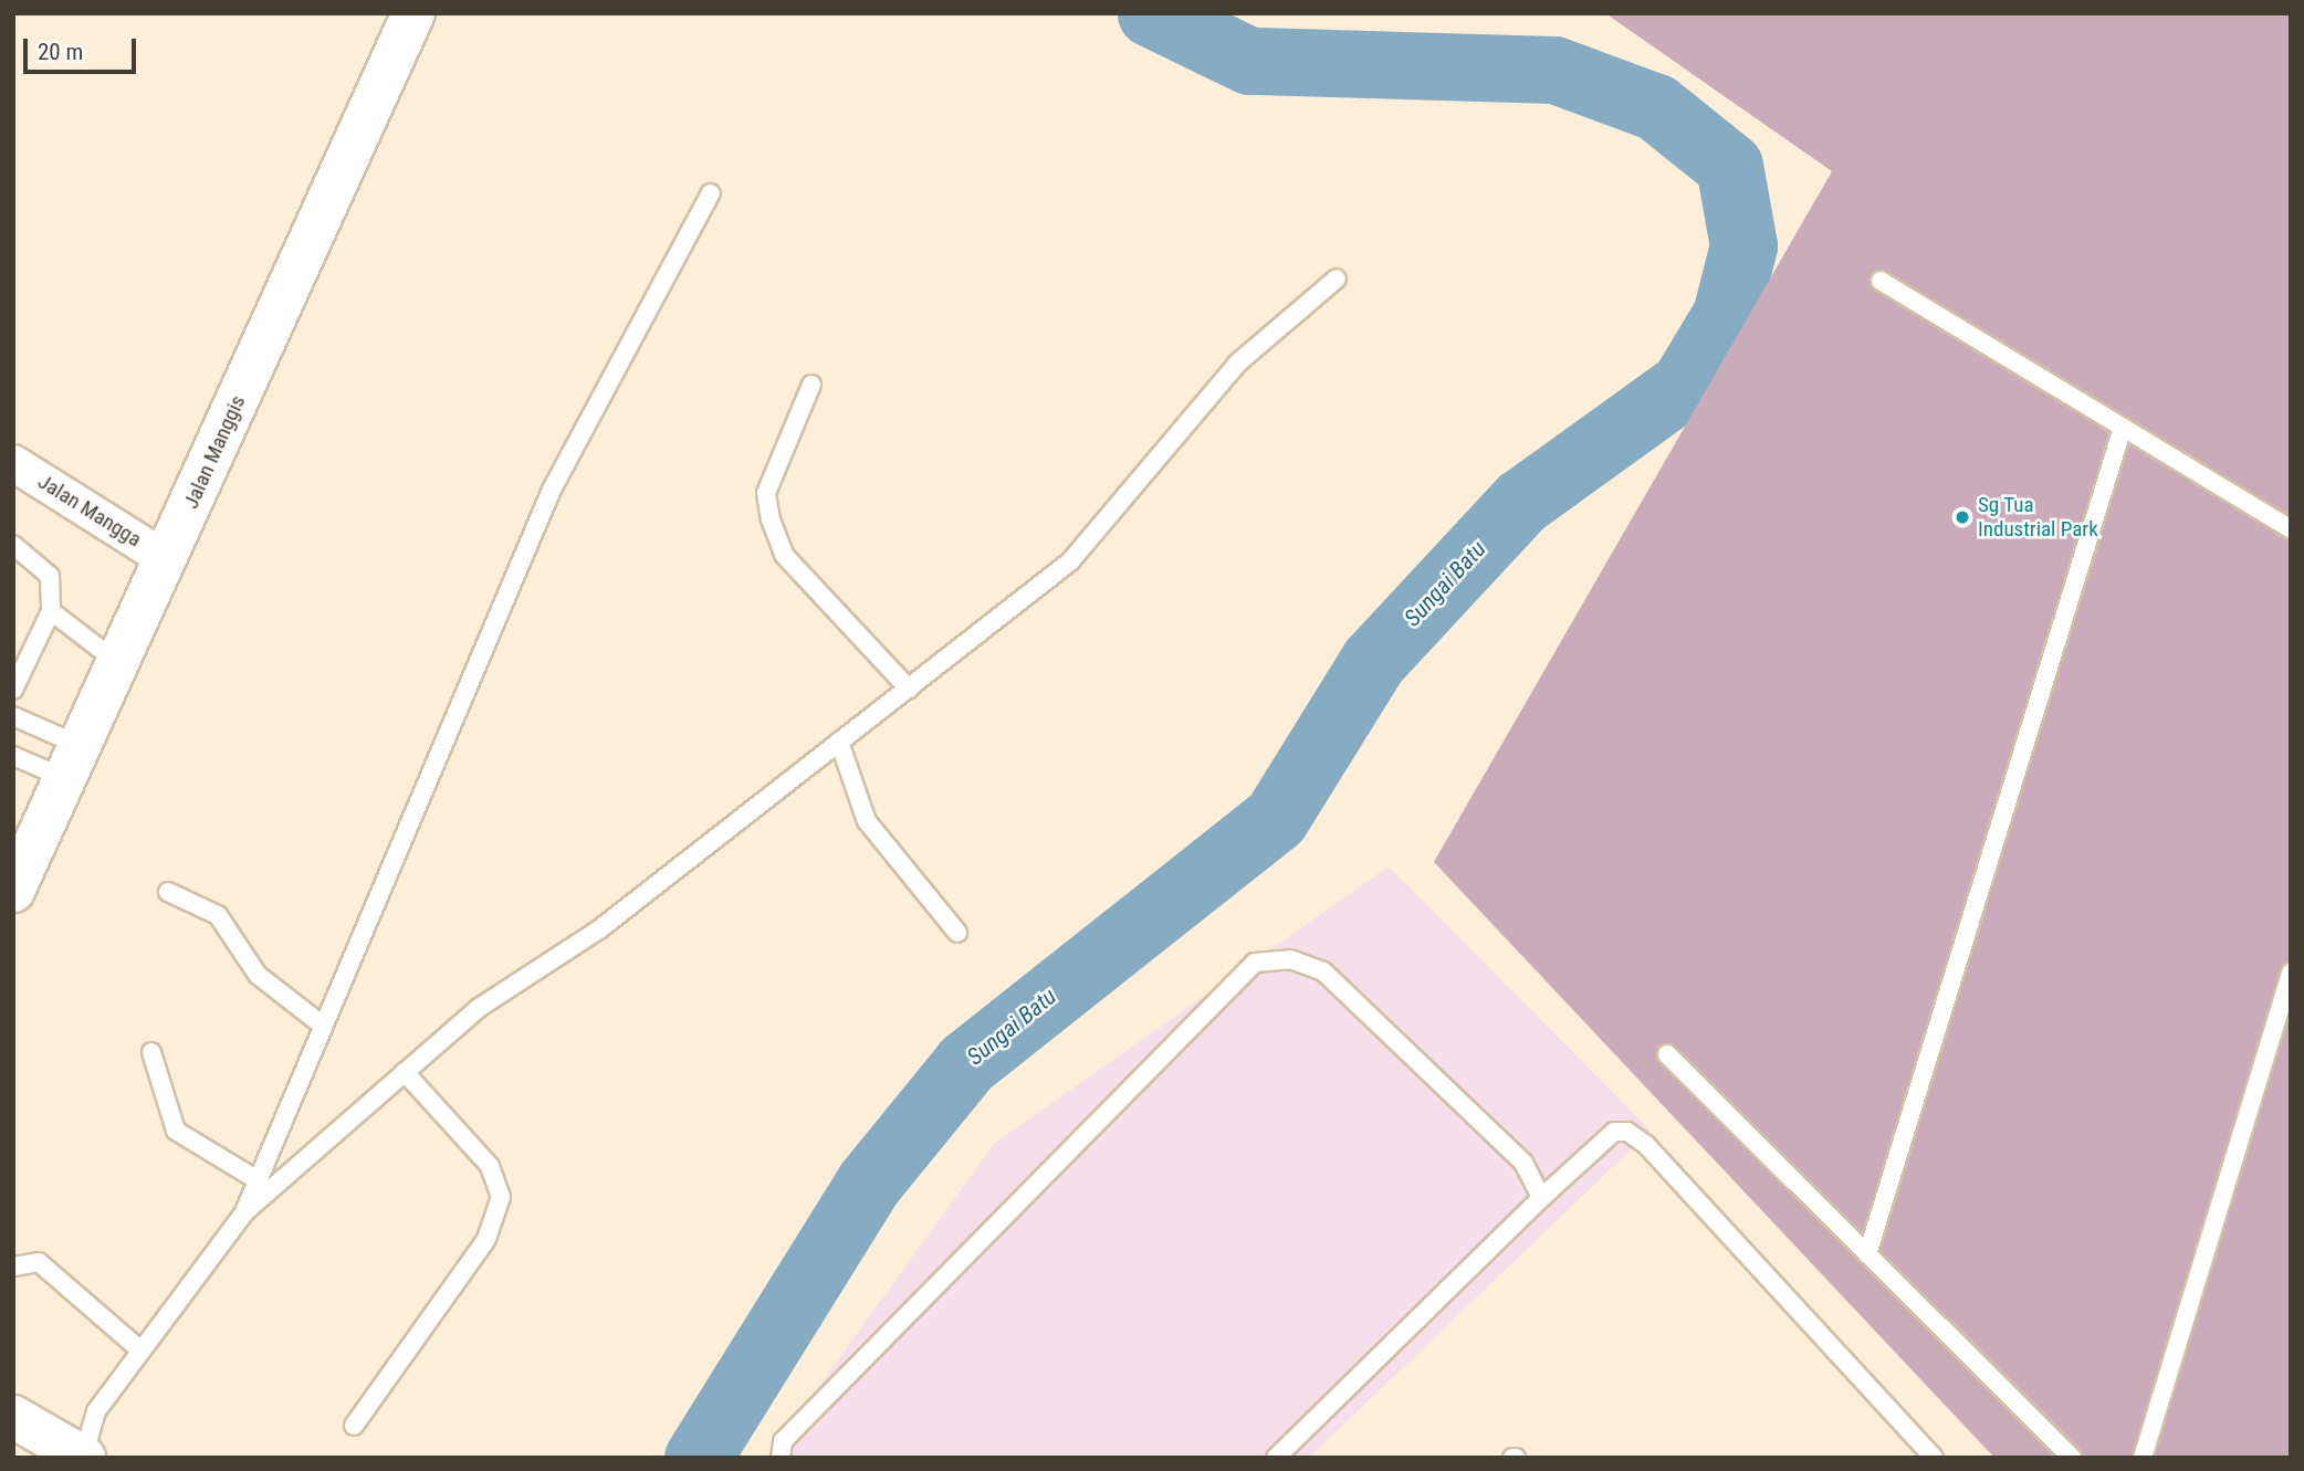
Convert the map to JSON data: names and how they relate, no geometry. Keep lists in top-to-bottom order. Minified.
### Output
{"streets":{"street":["Jalan Manggis","Jalan Mangga"]},"crossings":[["Jalan Manggis","Jalan Mangga"]],"water":["Sungai Batu"],"places":["Sg Tua Industrial Park"],"scale_bar":"20 m"}
